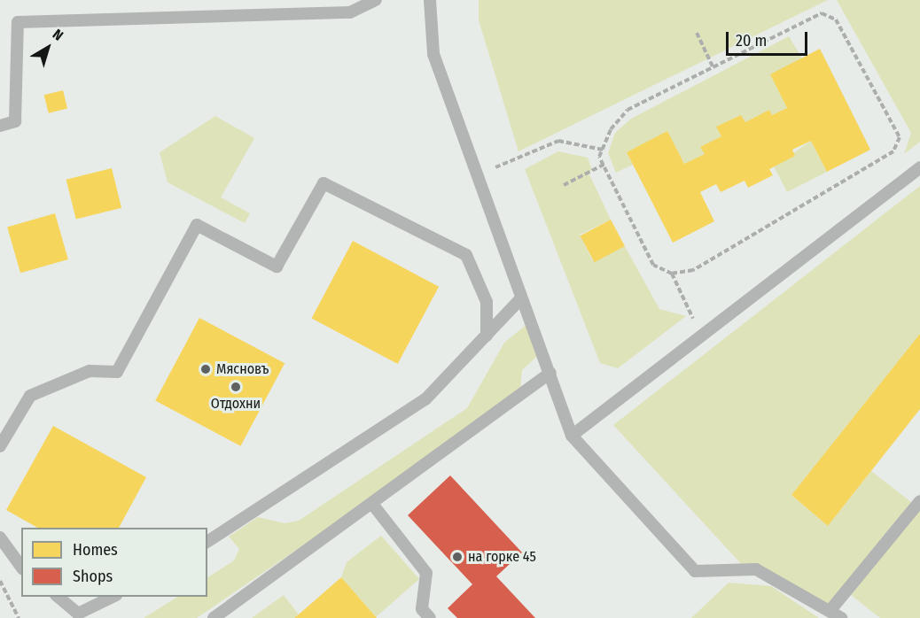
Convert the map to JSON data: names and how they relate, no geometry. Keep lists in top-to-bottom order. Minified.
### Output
{"places":["Мясновъ","Отдохни","на горке 45"],"legend":["Homes","Shops"],"scale_bar":"20 m","north":"top right"}
